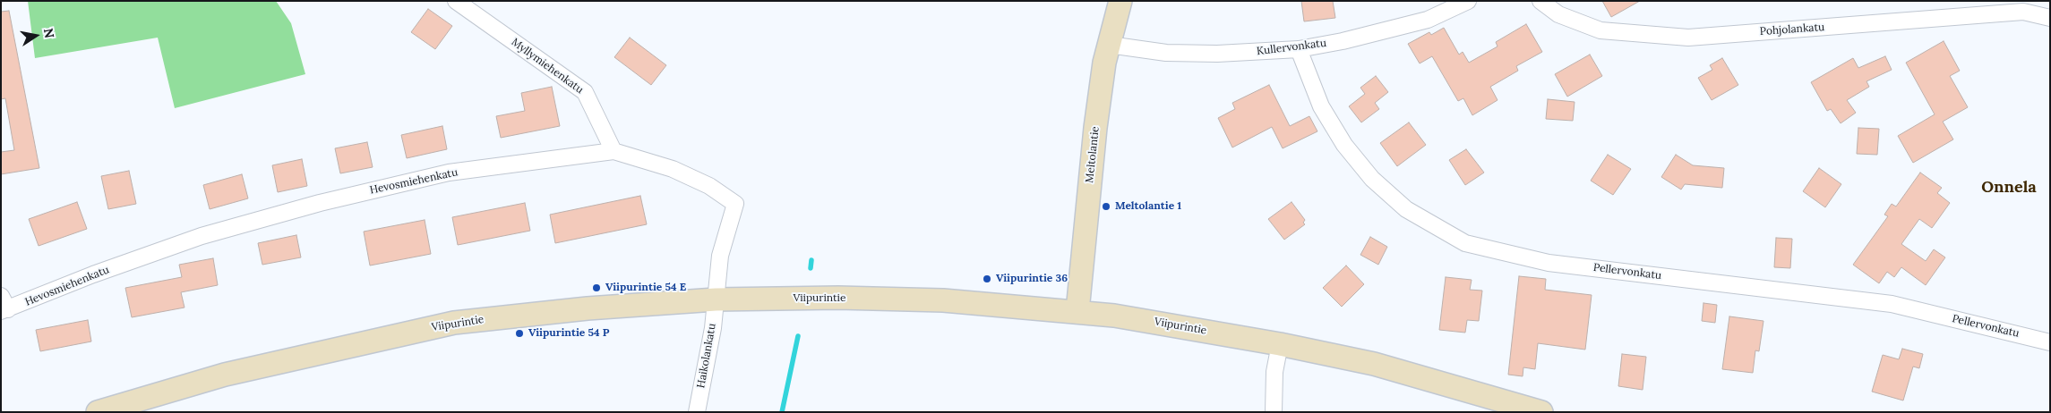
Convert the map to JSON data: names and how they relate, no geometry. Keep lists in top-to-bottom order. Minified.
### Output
{"streets":{"main road":["Meltolantie","Viipurintie"],"street":["Pohjolankatu","Kullervonkatu","Myllymiehenkatu","Hevosmiehenkatu","Pellervonkatu","Haikolankatu"]},"crossings":[["Kullervonkatu","Meltolantie"],["Kullervonkatu","Pellervonkatu"],["Myllymiehenkatu","Hevosmiehenkatu"],["Meltolantie","Viipurintie"],["Hevosmiehenkatu","Viipurintie"],["Hevosmiehenkatu","Haikolankatu"],["Viipurintie","Haikolankatu"]],"districts":["Onnela"],"places":["Meltolantie 1","Viipurintie 36","Viipurintie 54 E","Viipurintie 54 P"],"north":"right"}
